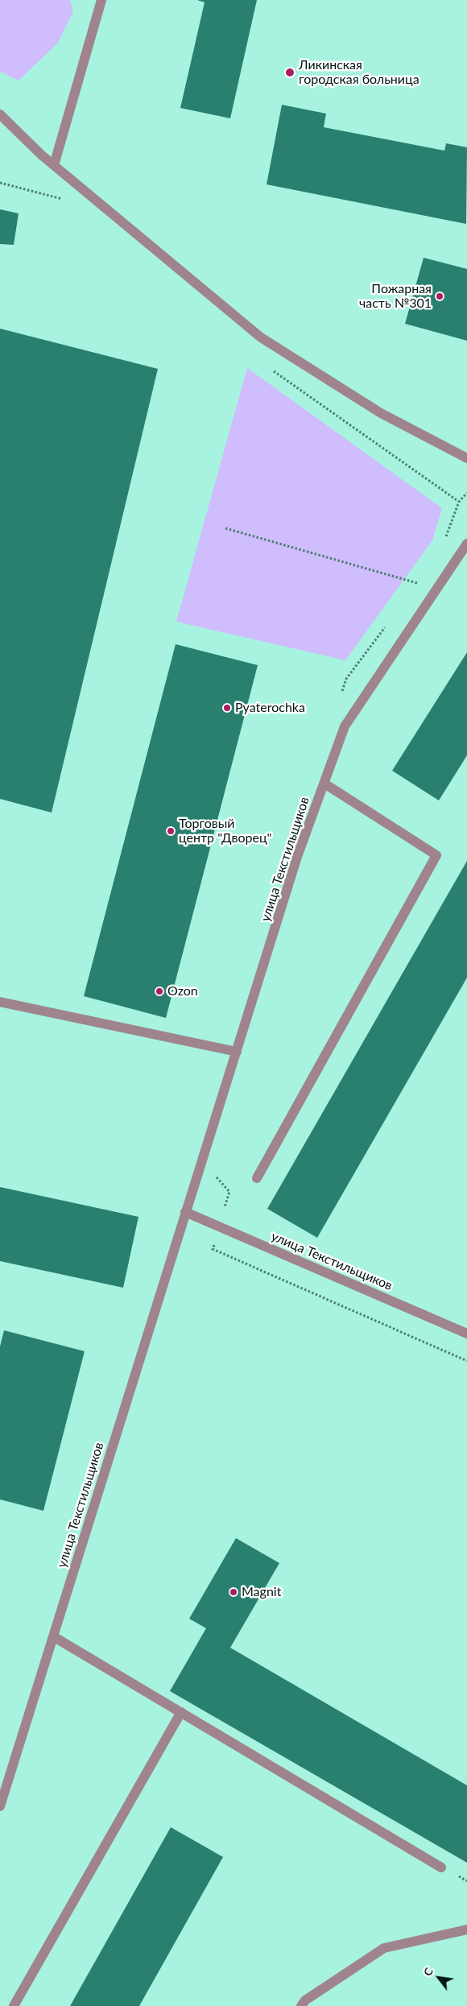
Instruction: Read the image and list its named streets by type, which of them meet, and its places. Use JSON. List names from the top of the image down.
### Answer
{
  "streets": {
    "street": ["улица Текстильщиков"]
  },
  "places": [
    "Ликинская городская больница",
    "Пожарная часть №301",
    "Pyaterochka",
    "Торговый центр \"Дворец\"",
    "Ozon",
    "Magnit"
  ],
  "north": "top left"
}
